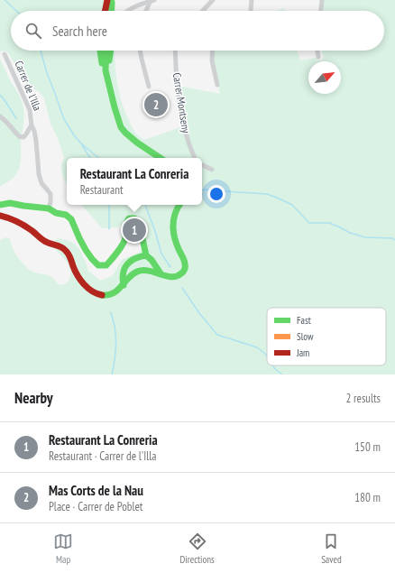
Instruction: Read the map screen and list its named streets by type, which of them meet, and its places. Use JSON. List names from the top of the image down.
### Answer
{
  "streets": {
    "street": ["Carrer de l'Illa", "Carrer Montseny"]
  },
  "legend": ["Fast", "Slow", "Jam"],
  "north": "top right",
  "page": {
    "search": "Search here",
    "pins": ["2", "1"],
    "popup": ["Restaurant La Conreria", "Restaurant"],
    "heading": ["Nearby", "2 results"],
    "list": [
      {
        "mark": "1",
        "name": "Restaurant La Conreria",
        "note": "Restaurant · Carrer de l'Illa",
        "value": "150 m"
      },
      {
        "mark": "2",
        "name": "Mas Corts de la Nau",
        "note": "Place · Carrer de Poblet",
        "value": "180 m"
      }
    ],
    "nav": ["Map", "Directions", "Saved"]
  }
}
